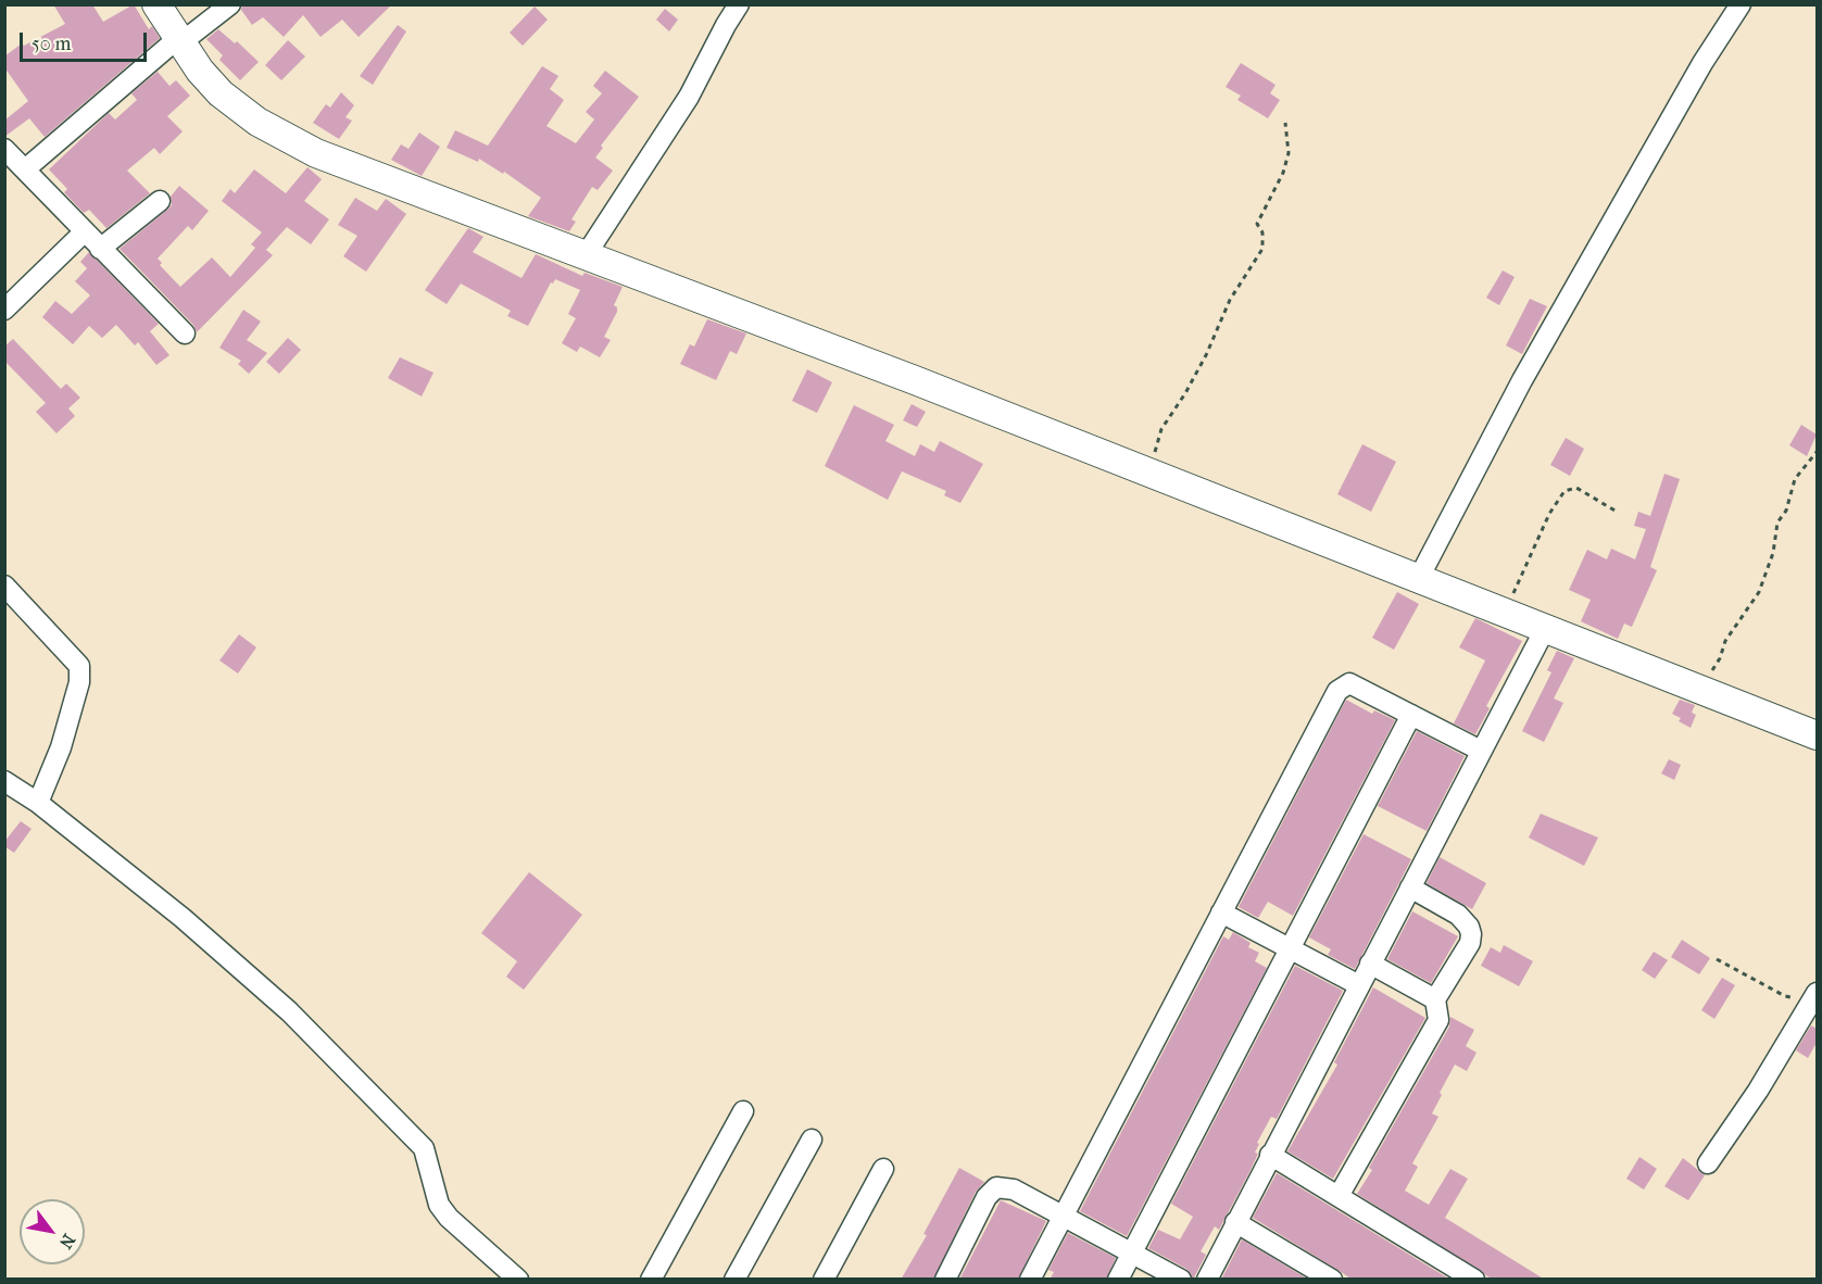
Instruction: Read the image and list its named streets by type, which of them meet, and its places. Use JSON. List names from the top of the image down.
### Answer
{
  "scale_bar": "50 m",
  "north": "bottom right"
}
